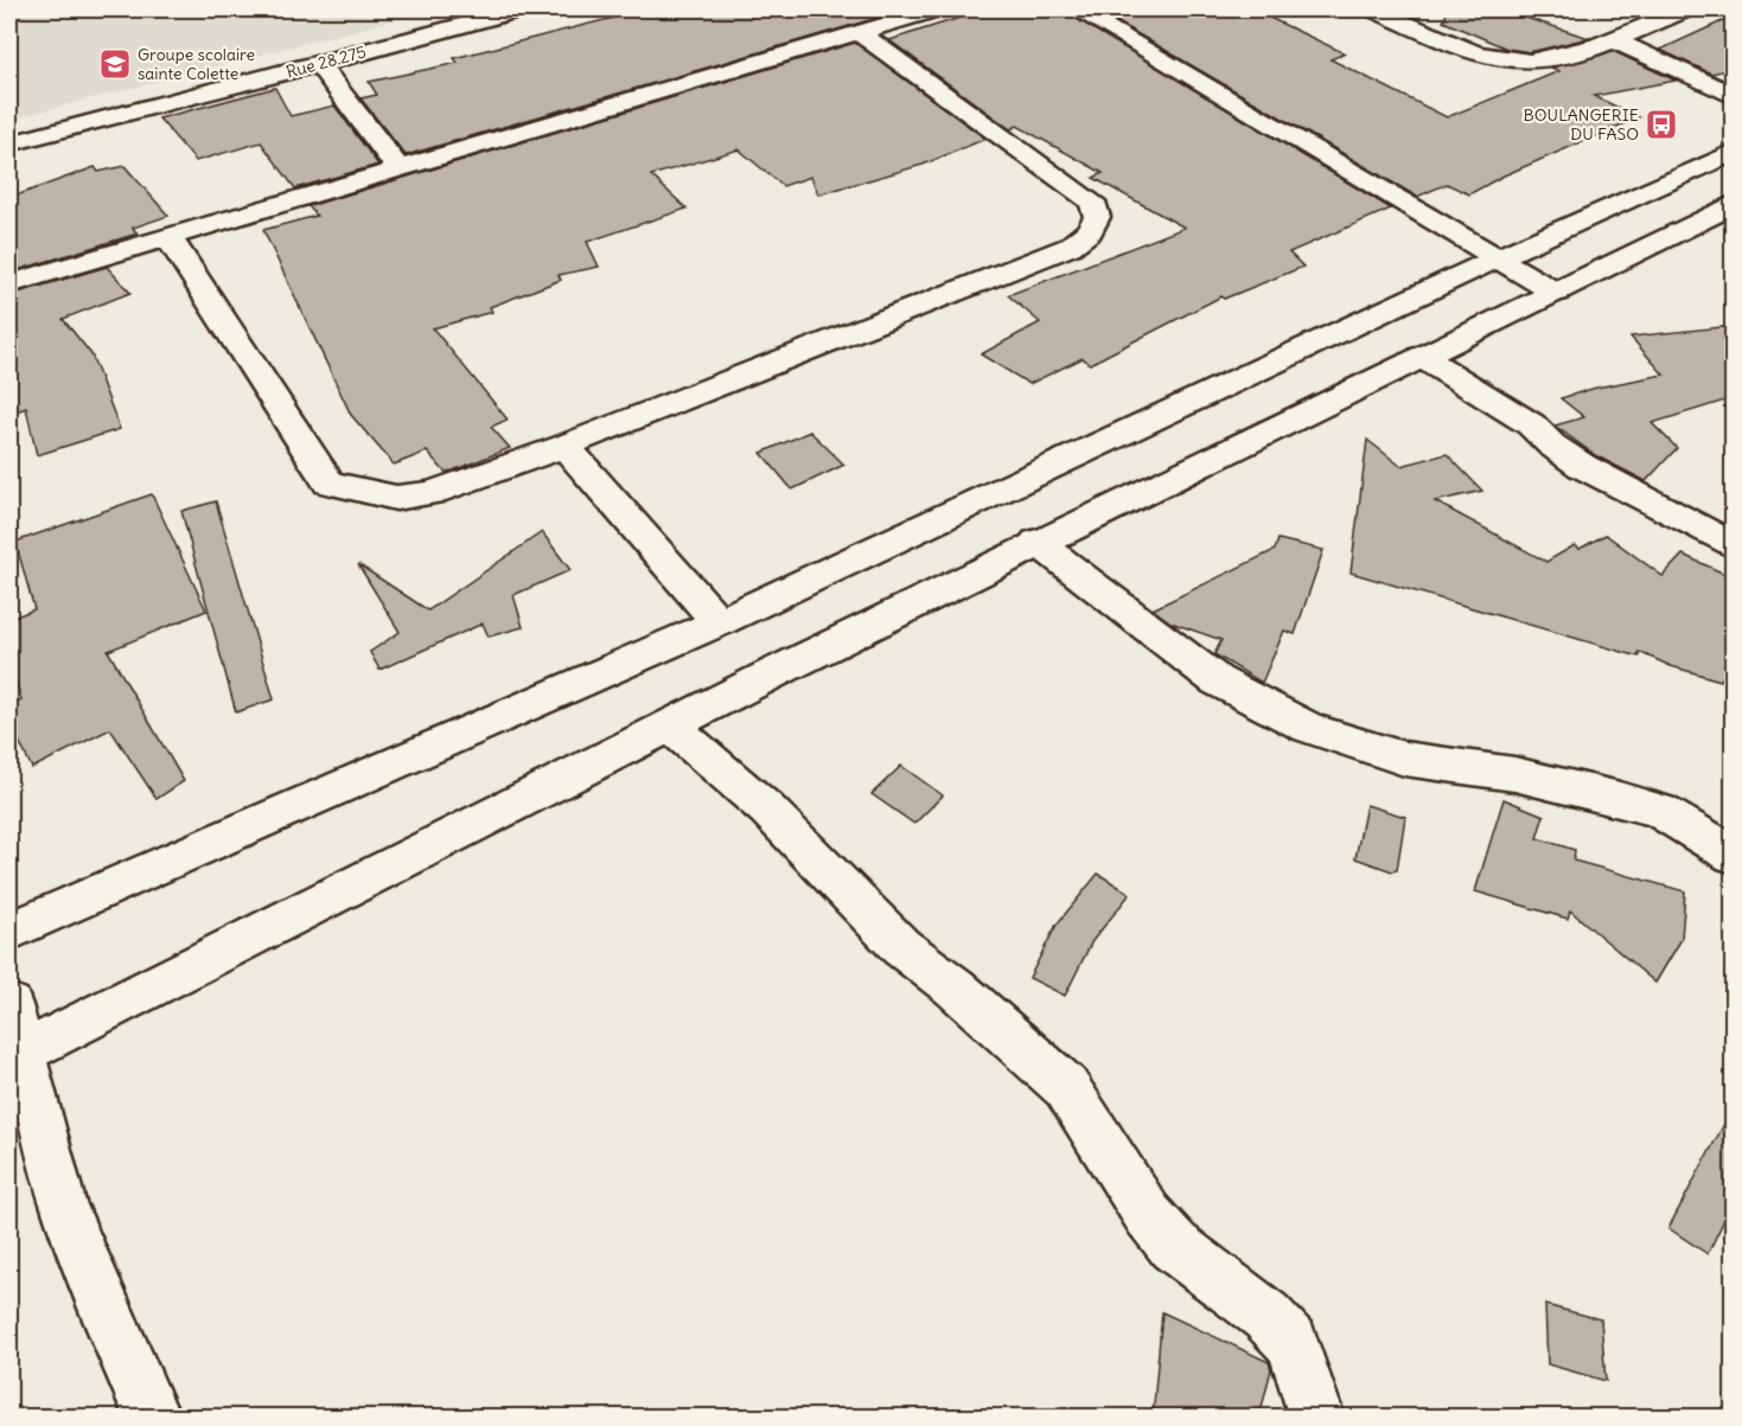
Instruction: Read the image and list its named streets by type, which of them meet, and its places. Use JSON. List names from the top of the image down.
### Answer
{
  "streets": {
    "street": ["Rue 28.275"]
  },
  "places": {
    "school or university": ["Groupe scolaire sainte Colette"],
    "bus stop": ["BOULANGERIE DU FASO"]
  }
}
